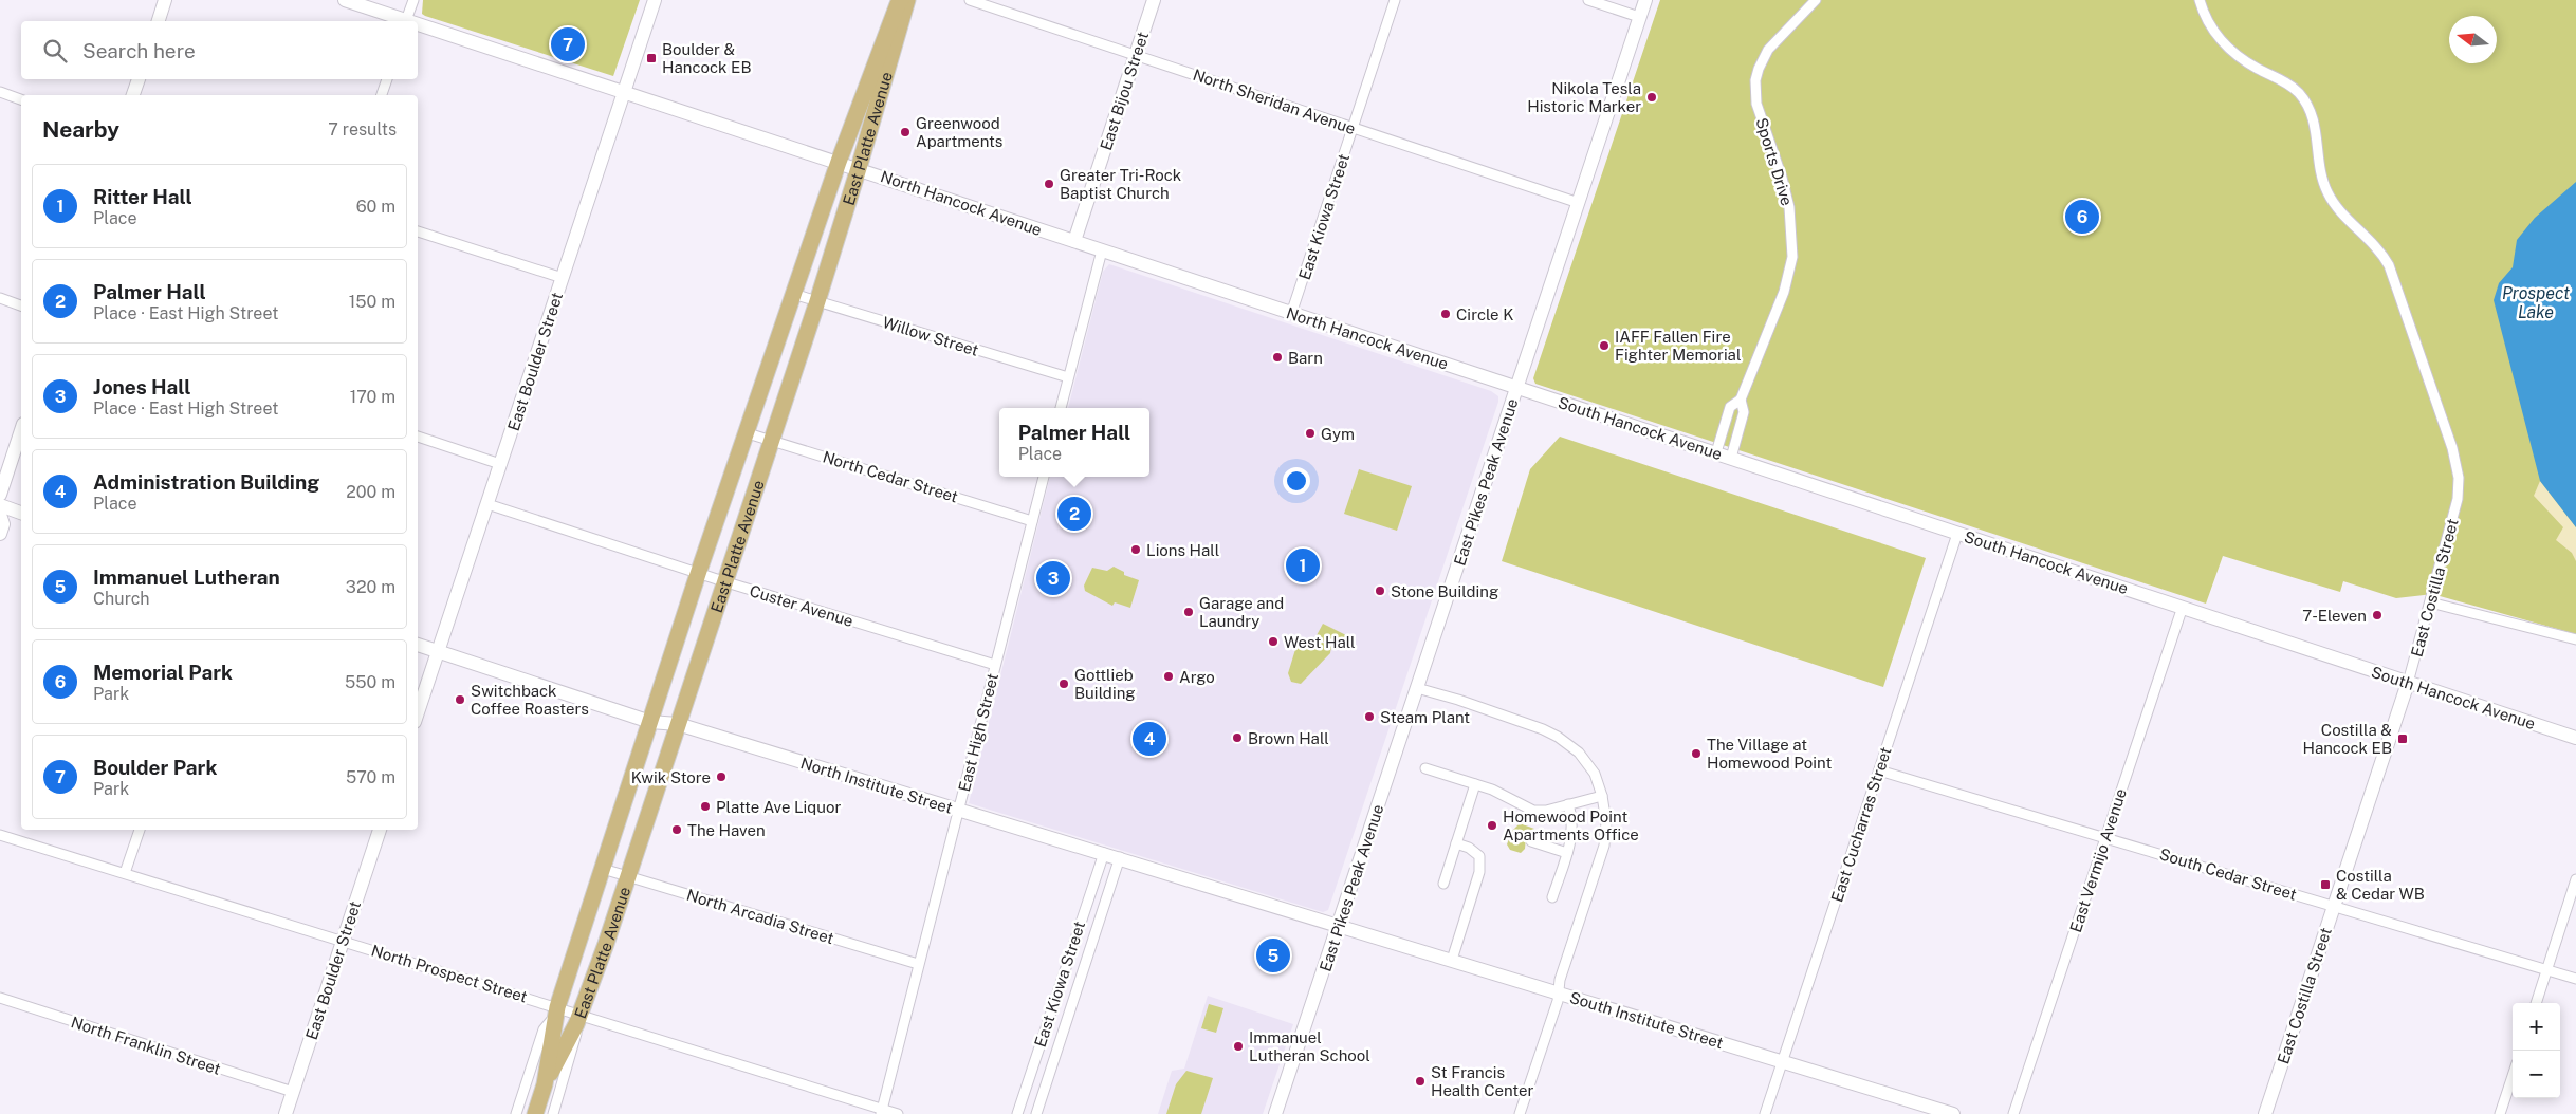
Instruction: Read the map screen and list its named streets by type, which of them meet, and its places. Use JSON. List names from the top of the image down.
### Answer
{
  "streets": {
    "main road": ["East Platte Avenue"],
    "street": [
      "East Bijou Street",
      "North Sheridan Avenue",
      "Sports Drive",
      "North Hancock Avenue",
      "East Kiowa Street",
      "Willow Street",
      "East Boulder Street",
      "South Hancock Avenue",
      "North Cedar Street",
      "East Pikes Peak Avenue",
      "East Costilla Street",
      "Custer Avenue",
      "East High Street",
      "North Institute Street",
      "East Cucharras Street",
      "East Vermijo Avenue",
      "South Cedar Street",
      "North Arcadia Street",
      "North Prospect Street",
      "South Institute Street",
      "North Franklin Street"
    ]
  },
  "crossings": [
    ["East Bijou Street", "North Sheridan Avenue"],
    ["East Bijou Street", "North Hancock Avenue"],
    ["North Sheridan Avenue", "East Kiowa Street"],
    ["North Sheridan Avenue", "East Pikes Peak Avenue"],
    ["East Platte Avenue", "North Hancock Avenue"],
    ["East Platte Avenue", "Willow Street"],
    ["East Platte Avenue", "North Cedar Street"],
    ["East Platte Avenue", "Custer Avenue"],
    ["East Platte Avenue", "North Institute Street"],
    ["East Platte Avenue", "North Arcadia Street"],
    ["East Platte Avenue", "North Prospect Street"],
    ["Sports Drive", "South Hancock Avenue"],
    ["North Hancock Avenue", "East Kiowa Street"],
    ["North Hancock Avenue", "East Boulder Street"],
    ["North Hancock Avenue", "South Hancock Avenue"],
    ["North Hancock Avenue", "East Pikes Peak Avenue"],
    ["East Kiowa Street", "North Institute Street"],
    ["East Boulder Street", "Custer Avenue"],
    ["East Boulder Street", "North Institute Street"],
    ["East Boulder Street", "North Prospect Street"],
    ["East Boulder Street", "North Franklin Street"],
    ["South Hancock Avenue", "East Pikes Peak Avenue"],
    ["South Hancock Avenue", "East Costilla Street"],
    ["South Hancock Avenue", "East Cucharras Street"],
    ["South Hancock Avenue", "East Vermijo Avenue"],
    ["North Cedar Street", "East High Street"],
    ["East Pikes Peak Avenue", "North Institute Street"],
    ["East Pikes Peak Avenue", "South Institute Street"],
    ["East Costilla Street", "South Cedar Street"],
    ["Custer Avenue", "East High Street"],
    ["East High Street", "North Institute Street"],
    ["East High Street", "North Arcadia Street"],
    ["East High Street", "North Prospect Street"],
    ["North Institute Street", "South Institute Street"],
    ["East Cucharras Street", "South Cedar Street"],
    ["East Cucharras Street", "South Institute Street"],
    ["East Vermijo Avenue", "South Cedar Street"]
  ],
  "water": ["Prospect Lake"],
  "places": {
    "transit": ["Boulder & Hancock EB", "Costilla & Hancock EB", "Costilla & Cedar WB"],
    "other": [
      "Nikola Tesla Historic Marker",
      "Greenwood Apartments",
      "Greater Tri-Rock Baptist Church",
      "Circle K",
      "IAFF Fallen Fire Fighter Memorial",
      "Barn",
      "Gym",
      "Lions Hall",
      "Stone Building",
      "Garage and Laundry",
      "7-Eleven",
      "West Hall",
      "Argo",
      "Gottlieb Building",
      "Switchback Coffee Roasters",
      "Steam Plant",
      "Brown Hall",
      "The Village at Homewood Point",
      "Kwik Store",
      "Platte Ave Liquor",
      "Homewood Point Apartments Office",
      "The Haven",
      "Immanuel Lutheran School",
      "St Francis Health Center"
    ]
  },
  "north": "left",
  "page": {
    "search": "Search here",
    "pins": [
      "7",
      "6",
      "2",
      "1",
      "3",
      "4",
      "5"
    ],
    "heading": ["Nearby", "7 results"],
    "list": [
      {
        "mark": "1",
        "name": "Ritter Hall",
        "note": "Place",
        "value": "60 m"
      },
      {
        "mark": "2",
        "name": "Palmer Hall",
        "note": "Place · East High Street",
        "value": "150 m"
      },
      {
        "mark": "3",
        "name": "Jones Hall",
        "note": "Place · East High Street",
        "value": "170 m"
      },
      {
        "mark": "4",
        "name": "Administration Building",
        "note": "Place",
        "value": "200 m"
      },
      {
        "mark": "5",
        "name": "Immanuel Lutheran",
        "note": "Church",
        "value": "320 m"
      },
      {
        "mark": "6",
        "name": "Memorial Park",
        "note": "Park",
        "value": "550 m"
      },
      {
        "mark": "7",
        "name": "Boulder Park",
        "note": "Park",
        "value": "570 m"
      }
    ],
    "popup": ["Palmer Hall", "Place"],
    "map_buttons": ["+", "−"]
  }
}
